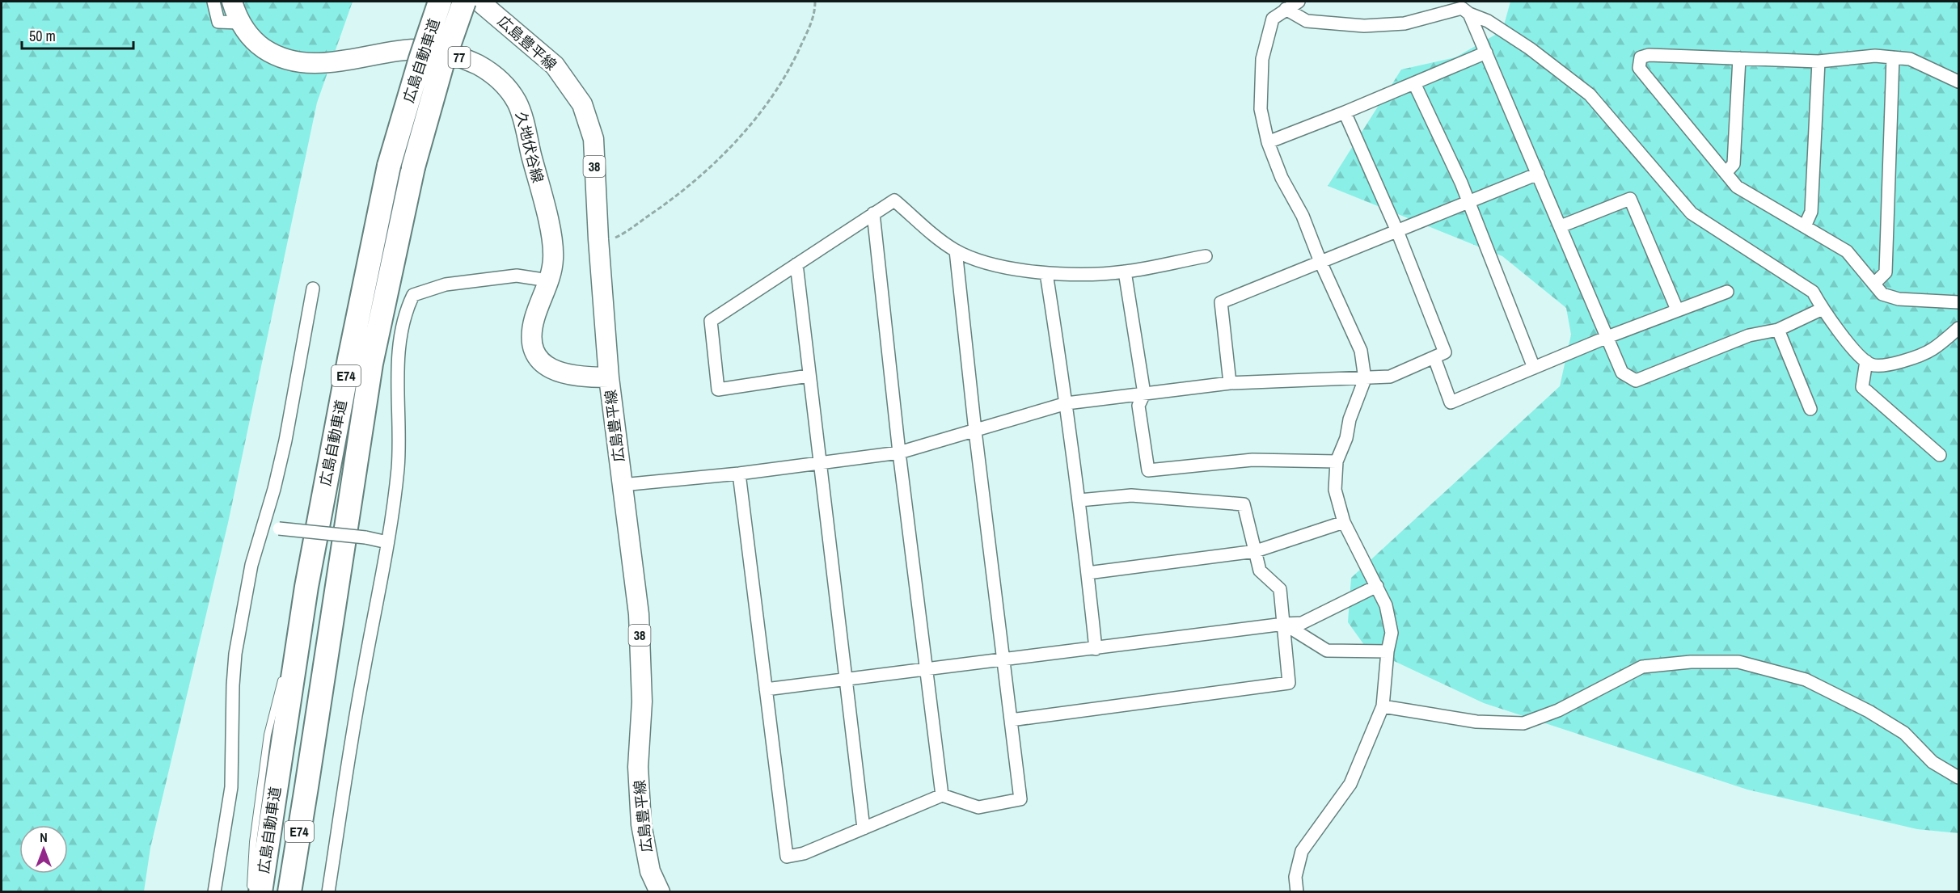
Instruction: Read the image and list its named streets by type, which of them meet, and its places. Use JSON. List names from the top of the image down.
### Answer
{
  "streets": {
    "highway": ["広島自動車道", "E74"],
    "main road": [
      "広島豊平線",
      "77",
      "久地伏谷線",
      "38"
    ]
  },
  "crossings": [
    ["広島豊平線", "久地伏谷線"]
  ],
  "scale_bar": "50 m",
  "north": "top"
}
